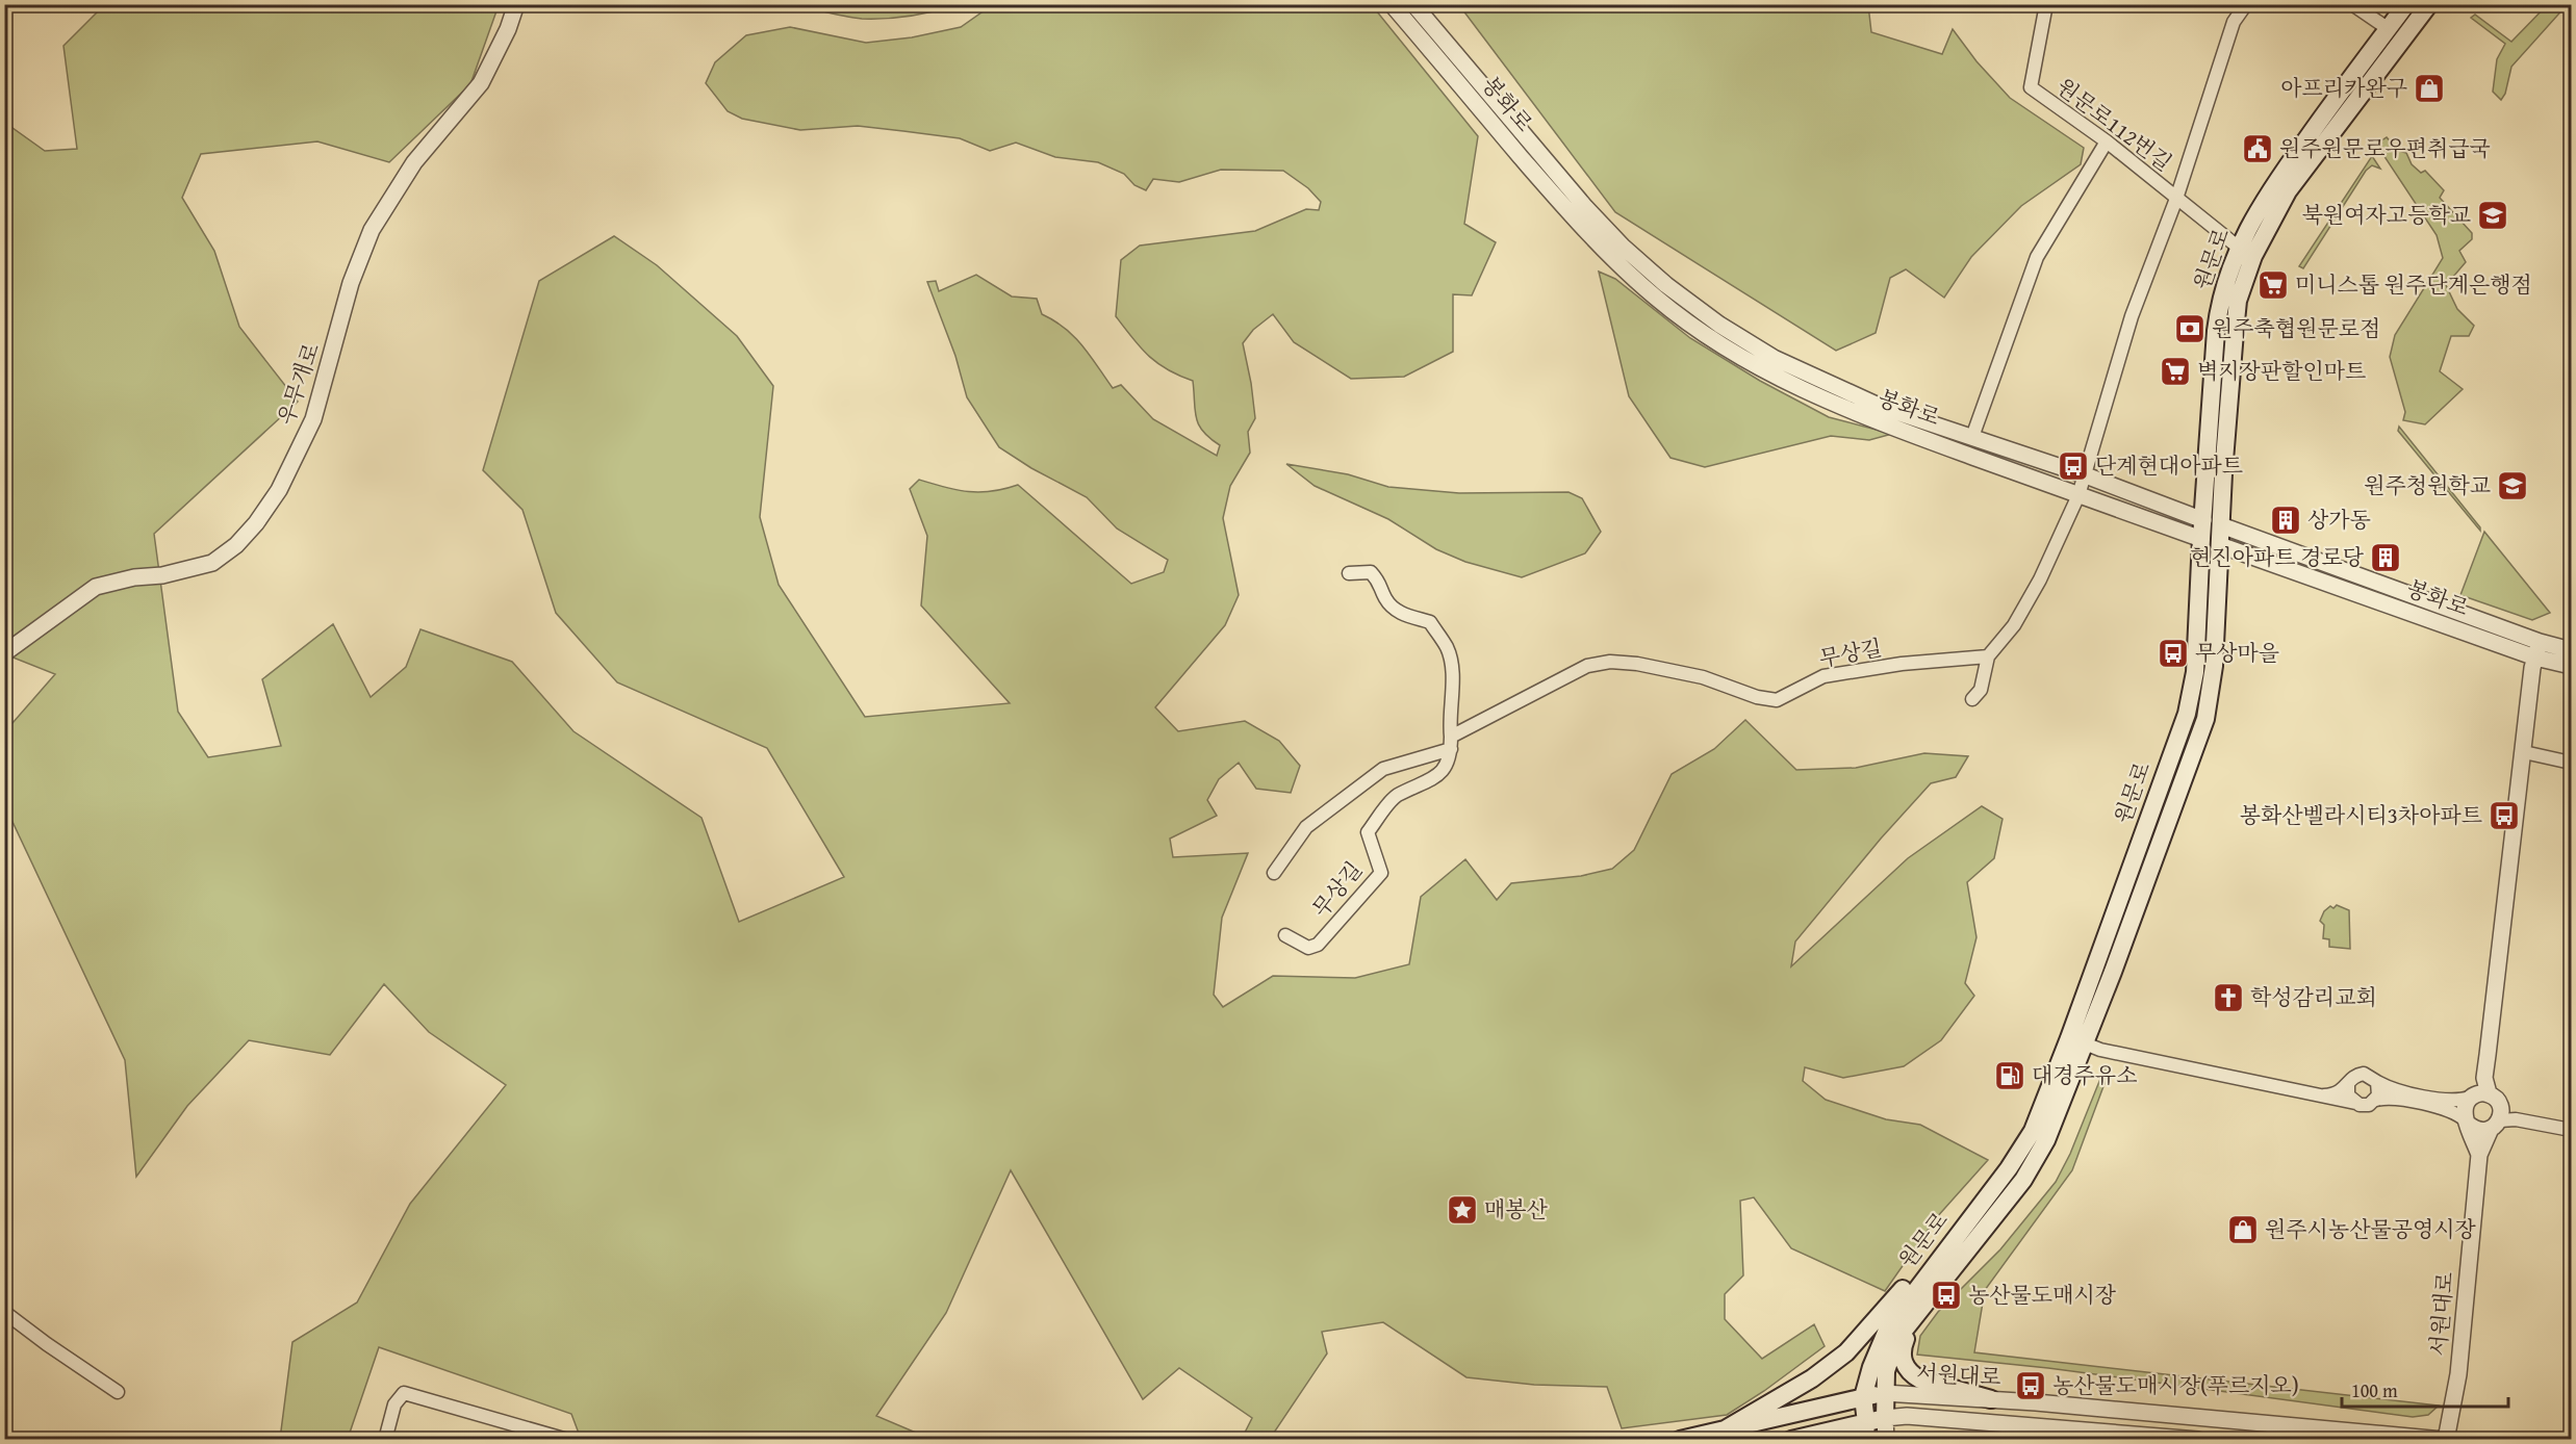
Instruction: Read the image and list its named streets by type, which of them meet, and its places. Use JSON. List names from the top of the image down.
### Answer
{
  "streets": {
    "main road": ["봉화로", "원문로"],
    "street": [
      "원문로112번길",
      "우무개로",
      "무상길",
      "서원대로"
    ]
  },
  "crossings": [
    ["봉화로", "원문로"],
    ["원문로112번길", "원문로"],
    ["원문로", "서원대로"]
  ],
  "places": {
    "shop": ["아프리카완구", "원주시농산물공영시장"],
    "public building": ["원주원문로우편취급국"],
    "school or university": ["북원여자고등학교", "원주청원학교"],
    "supermarket": ["미니스톱 원주단계은행점", "벽지장판할인마트"],
    "bank": ["원주축협원문로점"],
    "bus stop": [
      "단계현대아파트",
      "무상마을",
      "봉화산벨라시티3차아파트",
      "농산물도매시장",
      "농산물도매시장(푸르지오)"
    ],
    "building": ["상가동", "현진아파트 경로당"],
    "church": ["학성감리교회"],
    "fuel station": ["대경주유소"],
    "place": ["매봉산"]
  },
  "scale_bar": "100 m"
}
